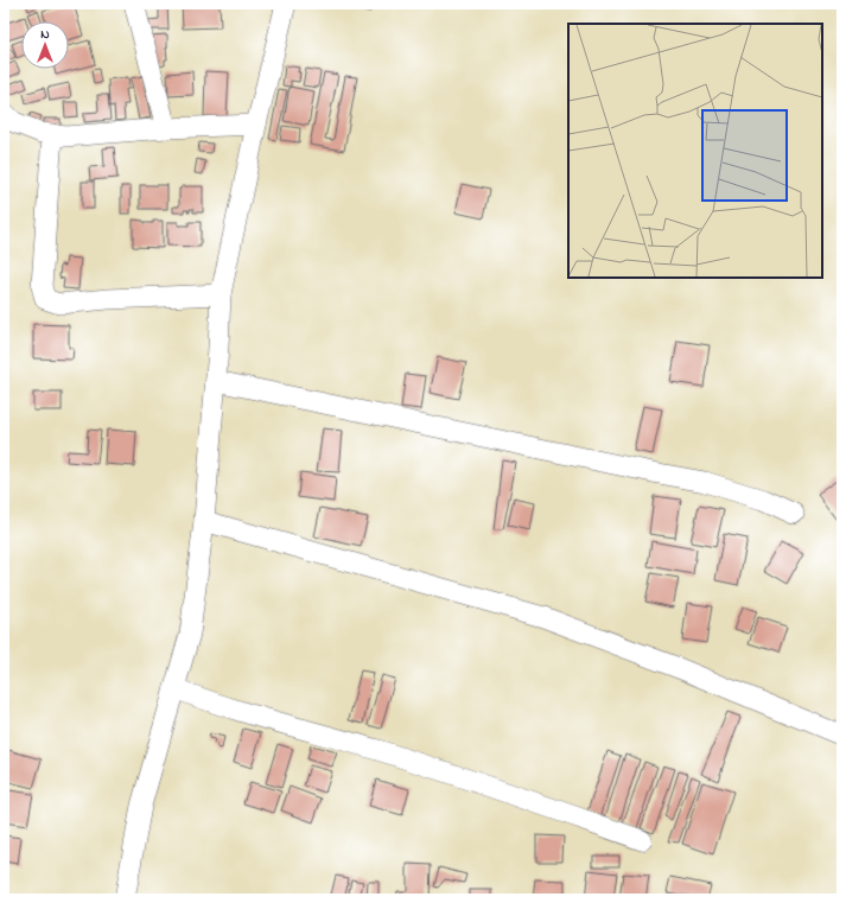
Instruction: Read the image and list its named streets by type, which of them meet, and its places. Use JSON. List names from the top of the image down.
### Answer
{
  "north": "top"
}
